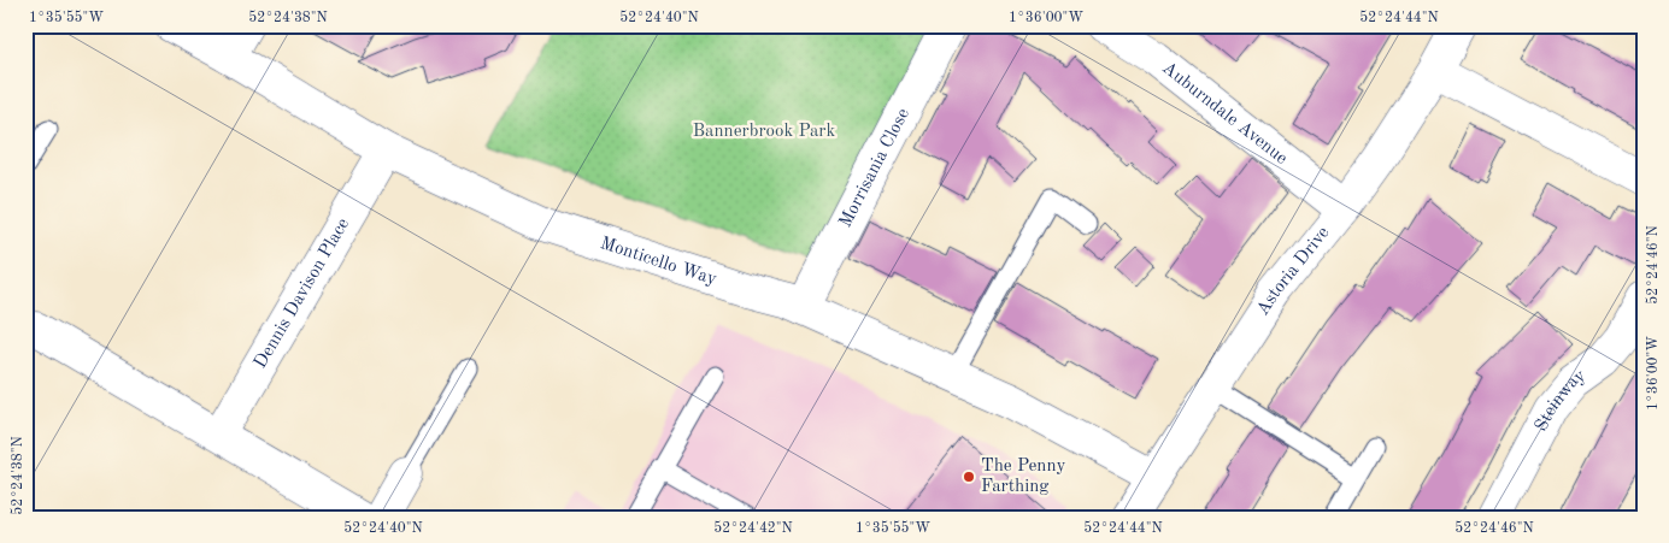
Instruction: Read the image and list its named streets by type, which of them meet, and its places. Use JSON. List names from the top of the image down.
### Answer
{
  "streets": {
    "street": [
      "Auburndale Avenue",
      "Morrisania Close",
      "Monticello Way",
      "Astoria Drive",
      "Dennis Davison Place",
      "Steinway"
    ]
  },
  "crossings": [
    ["Auburndale Avenue", "Astoria Drive"],
    ["Morrisania Close", "Monticello Way"],
    ["Monticello Way", "Astoria Drive"],
    ["Monticello Way", "Dennis Davison Place"]
  ],
  "parks": ["Bannerbrook Park"],
  "places": ["The Penny Farthing"],
  "coordinates": [
    "1°35'55\"W",
    "52°24'38\"N",
    "52°24'40\"N",
    "1°36'00\"W",
    "52°24'44\"N",
    "52°24'46\"N",
    "52°24'42\"N"
  ]
}
